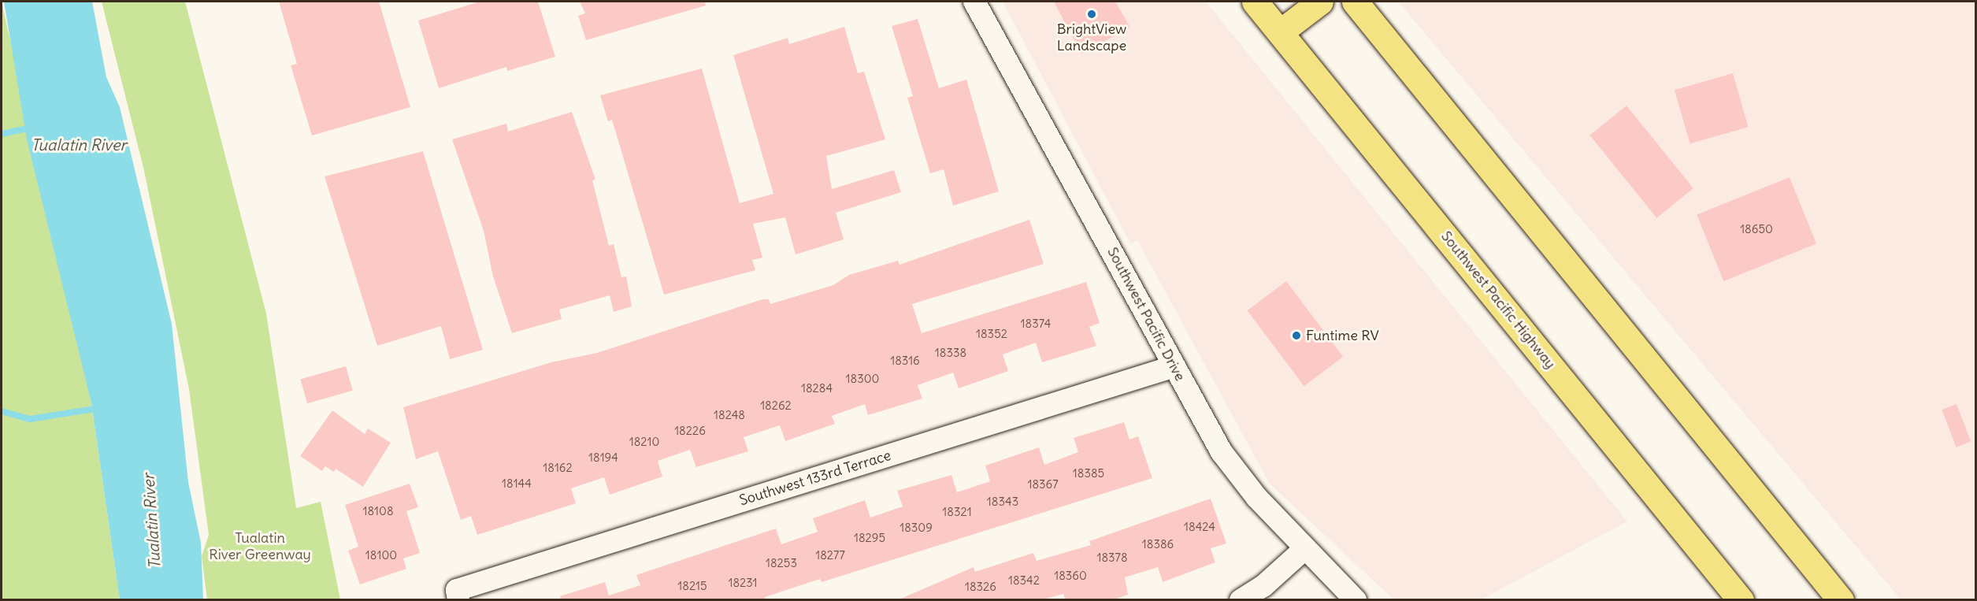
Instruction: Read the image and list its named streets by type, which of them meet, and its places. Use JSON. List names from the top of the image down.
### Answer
{
  "streets": {
    "highway": ["Southwest Pacific Highway"],
    "street": ["Southwest Pacific Drive", "Southwest 133rd Terrace"]
  },
  "crossings": [
    ["Southwest Pacific Drive", "Southwest 133rd Terrace"]
  ],
  "water": ["Tualatin River"],
  "parks": ["Tualatin River Greenway"],
  "places": ["BrightView Landscape", "Funtime RV"],
  "house_numbers": [
    "18650",
    "18374",
    "18352",
    "18338",
    "18316",
    "18300",
    "18284",
    "18262",
    "18248",
    "18226",
    "18210",
    "18194",
    "18162",
    "18385",
    "18144",
    "18367",
    "18343",
    "18108",
    "18321",
    "18424",
    "18309",
    "18295",
    "18386",
    "18100",
    "18277",
    "18378",
    "18253",
    "18360",
    "18342",
    "18231",
    "18215",
    "18326"
  ]
}
